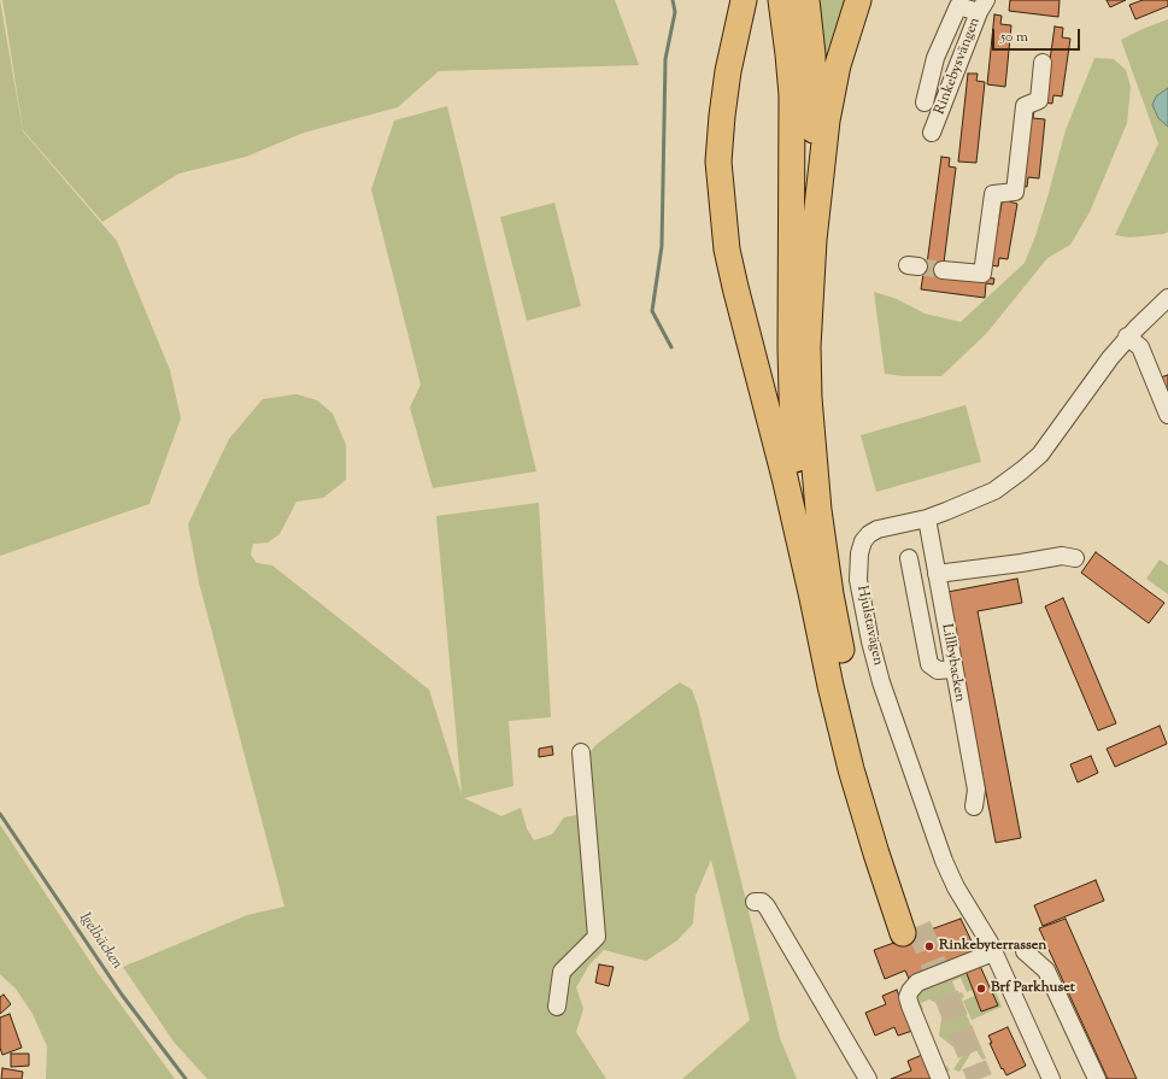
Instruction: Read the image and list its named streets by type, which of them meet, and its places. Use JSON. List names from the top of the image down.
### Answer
{
  "streets": {
    "street": ["Rinkebysvängen", "Hjulstavägen", "Lillbybacken"]
  },
  "crossings": [
    ["Hjulstavägen", "Lillbybacken"]
  ],
  "water": ["Igelbäcken"],
  "places": ["Rinkebyterrassen", "Brf Parkhuset"],
  "scale_bar": "50 m"
}
